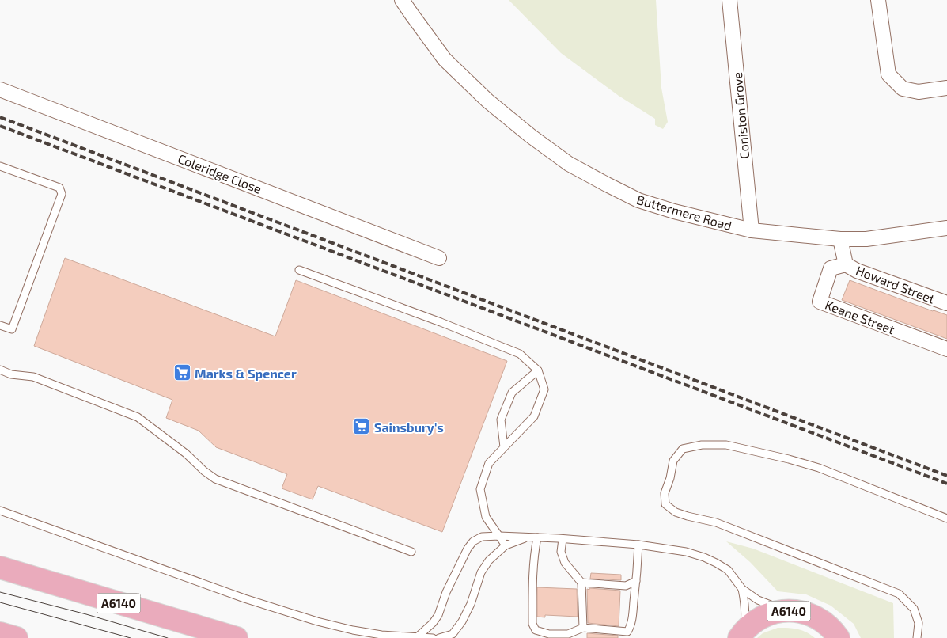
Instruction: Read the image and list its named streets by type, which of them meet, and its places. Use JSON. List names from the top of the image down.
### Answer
{
  "streets": {
    "highway": ["A6140"],
    "street": [
      "Coniston Grove",
      "Coleridge Close",
      "Buttermere Road",
      "Howard Street",
      "Keane Street"
    ]
  },
  "crossings": [
    ["Coniston Grove", "Buttermere Road"],
    ["Buttermere Road", "Howard Street"],
    ["Howard Street", "Keane Street"]
  ],
  "places": {
    "supermarket": ["Marks & Spencer", "Sainsbury's"]
  }
}
